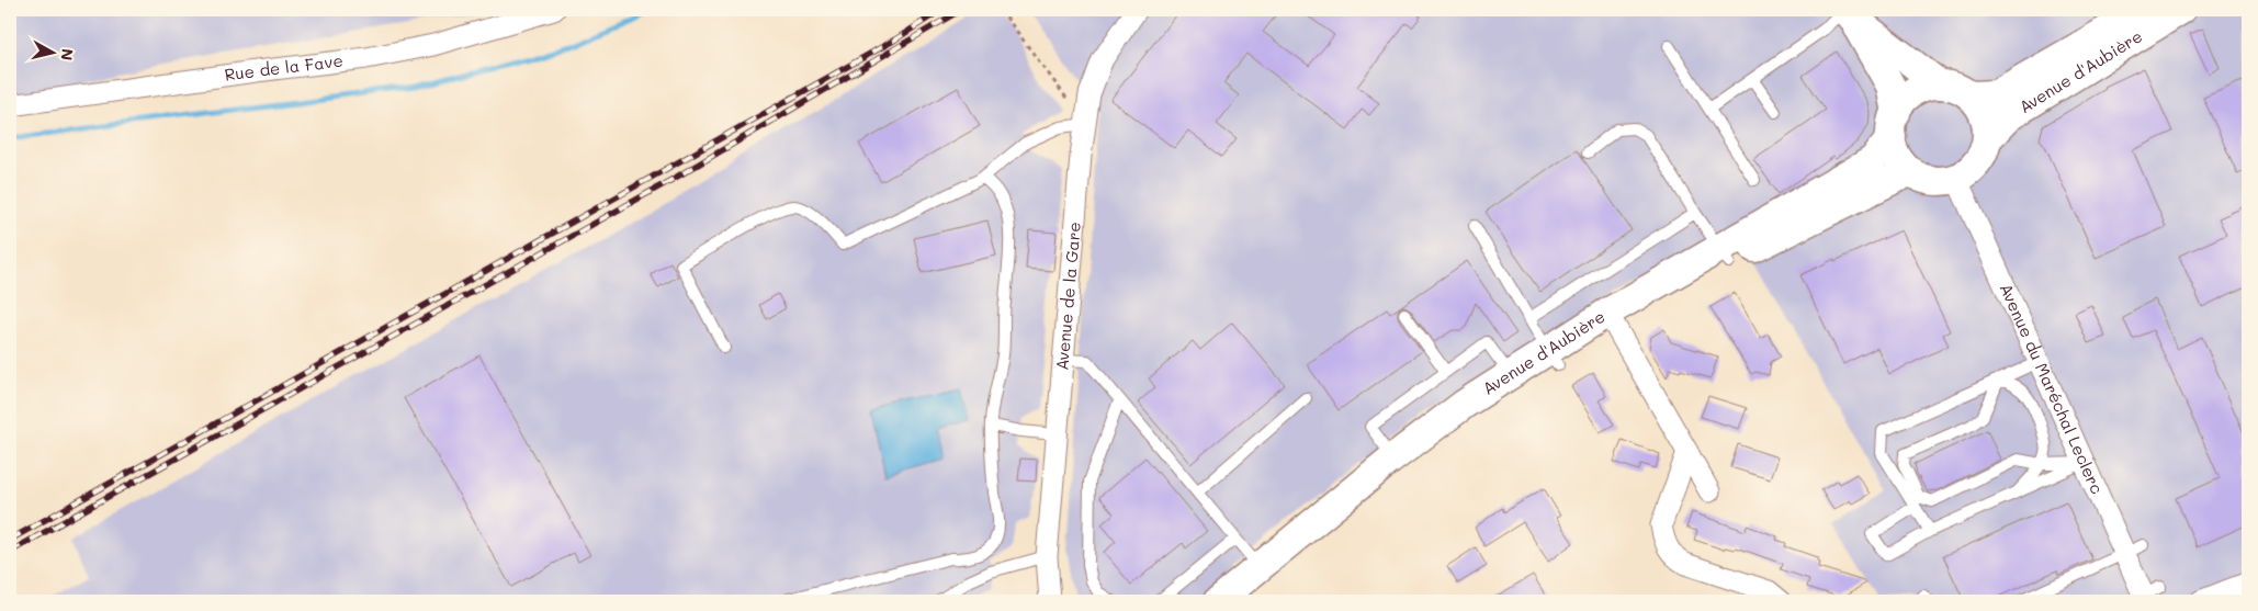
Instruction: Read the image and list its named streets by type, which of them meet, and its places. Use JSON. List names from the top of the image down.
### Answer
{
  "streets": {
    "main road": ["Avenue d'Aubière"],
    "street": ["Rue de la Fave", "Avenue de la Gare", "Avenue du Maréchal Leclerc"]
  },
  "crossings": [
    ["Avenue d'Aubière", "Avenue du Maréchal Leclerc"]
  ],
  "north": "right"
}
